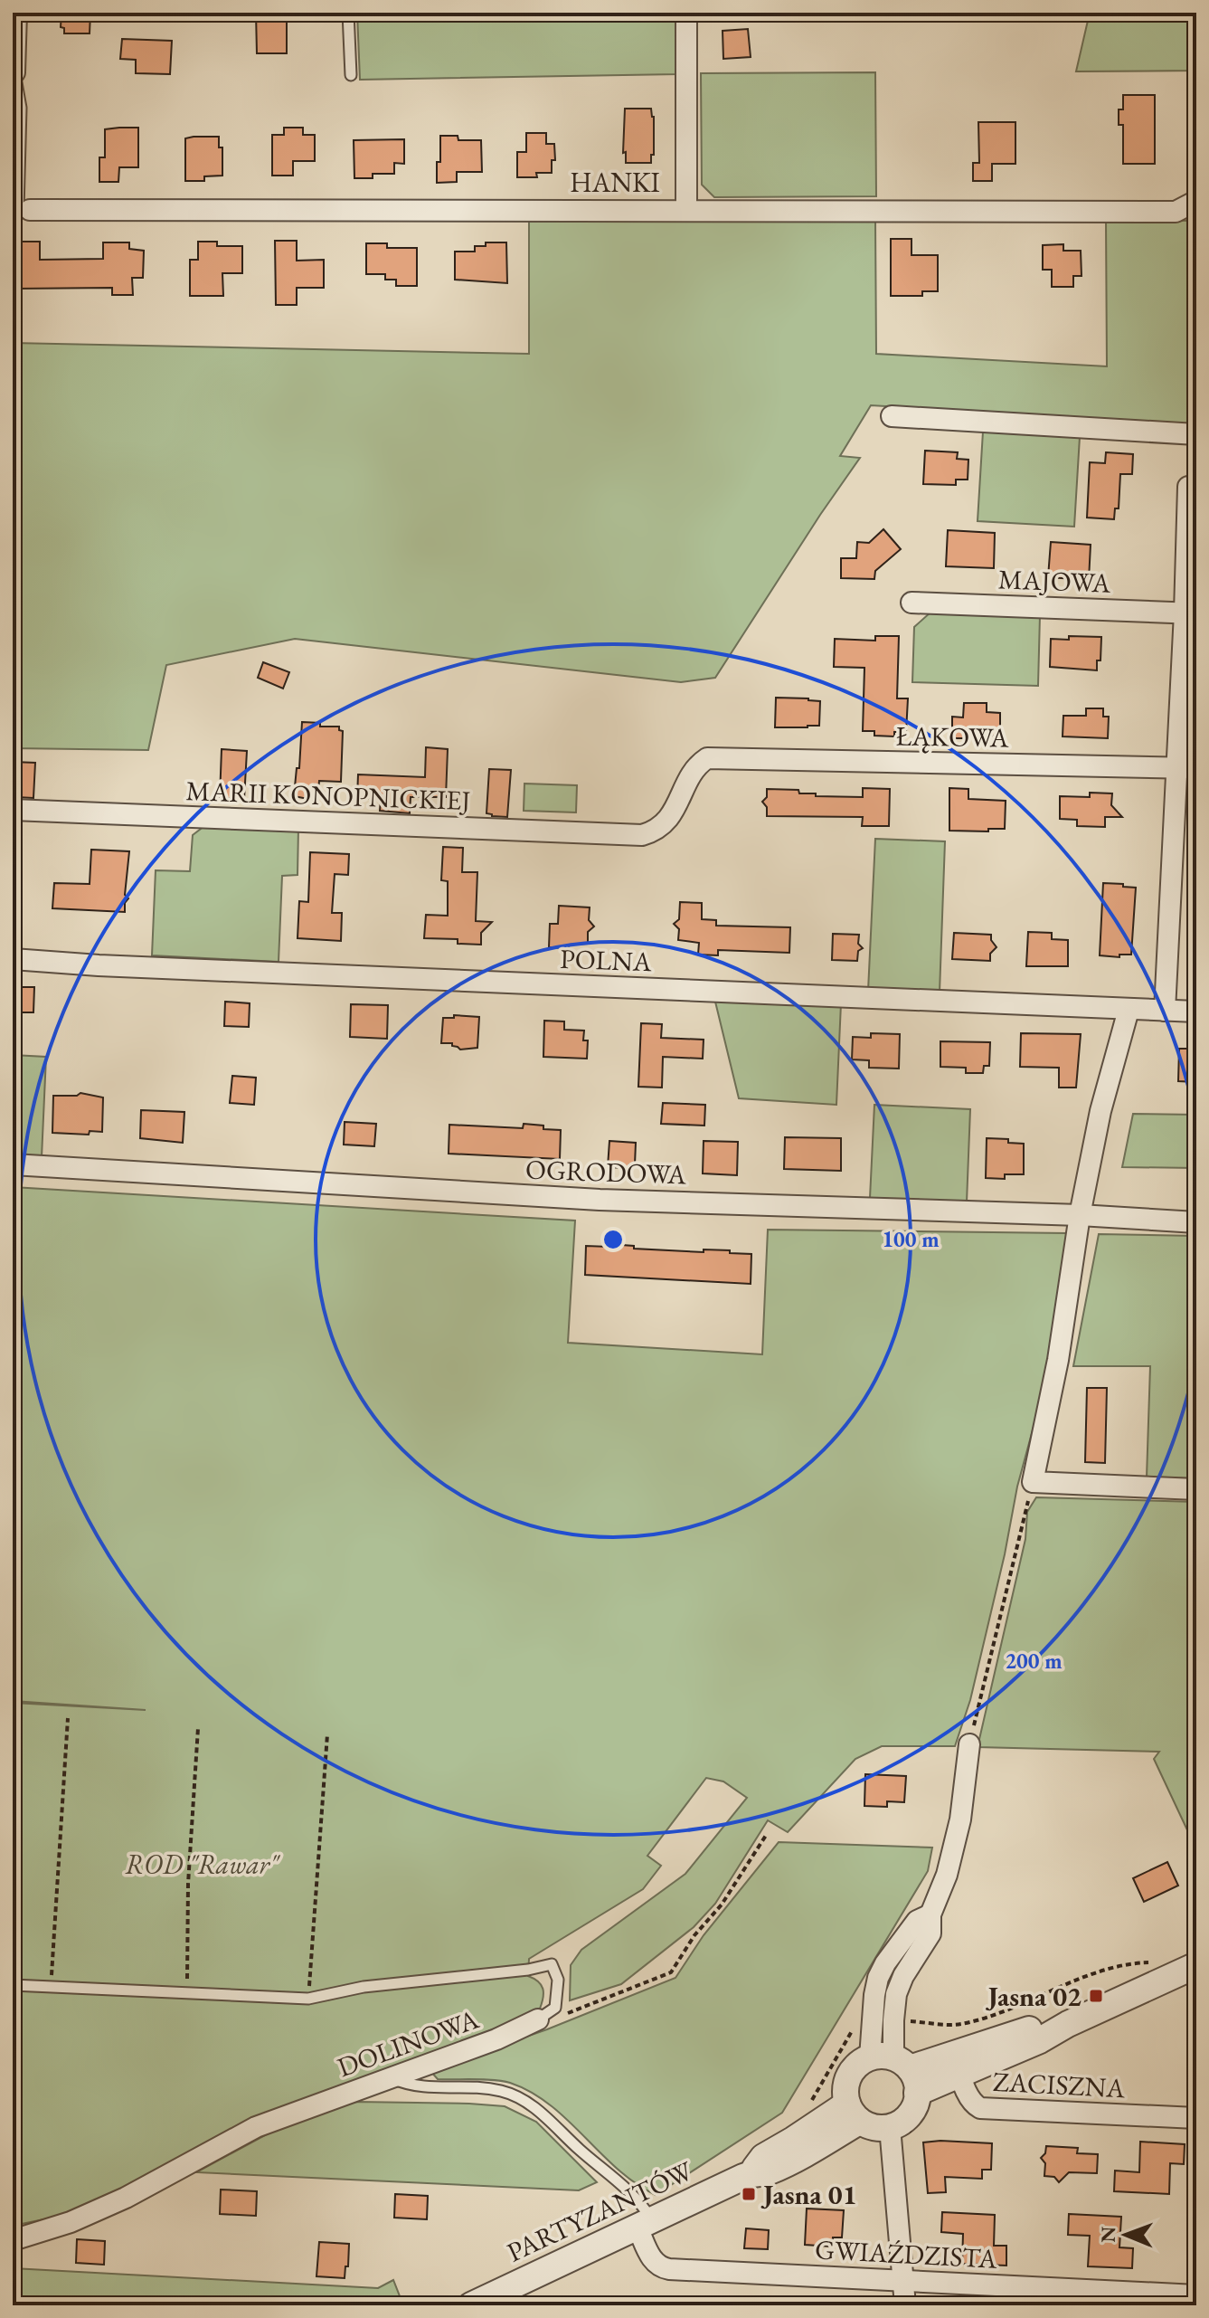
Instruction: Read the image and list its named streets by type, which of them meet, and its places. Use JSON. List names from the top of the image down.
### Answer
{
  "streets": {
    "street": [
      "HANKI",
      "MAJOWA",
      "ŁĄKOWA",
      "MARII KONOPNICKIEJ",
      "POLNA",
      "OGRODOWA",
      "DOLINOWA",
      "ZACISZNA",
      "PARTYZANTÓW",
      "GWIAŹDZISTA"
    ]
  },
  "crossings": [
    ["ŁĄKOWA", "MARII KONOPNICKIEJ"],
    ["PARTYZANTÓW", "GWIAŹDZISTA"]
  ],
  "parks": ["ROD \"Rawar\""],
  "places": {
    "transit": ["Jasna 02", "Jasna 01"]
  },
  "north": "left",
  "rings": ["100 m", "200 m"]
}
